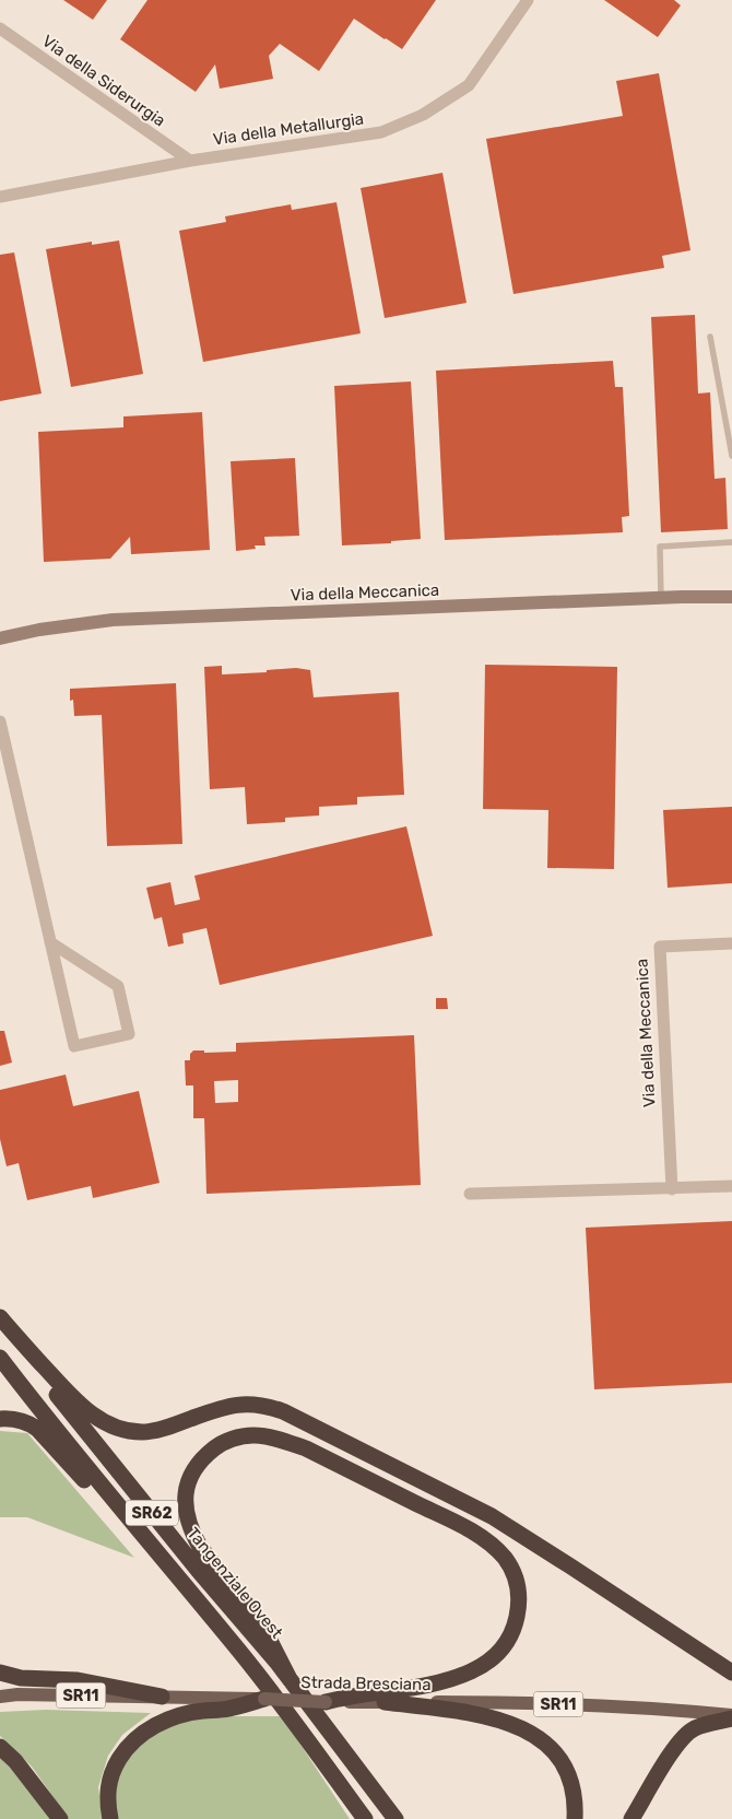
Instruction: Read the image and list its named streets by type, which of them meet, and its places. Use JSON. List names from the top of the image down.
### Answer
{
  "streets": {
    "highway": ["SR62", "Tangenziale Ovest"],
    "main road": ["Strada Bresciana", "SR11"],
    "street": ["Via della Siderurgia", "Via della Metallurgia", "Via della Meccanica"]
  },
  "crossings": [
    ["Via della Siderurgia", "Via della Metallurgia"]
  ]
}
